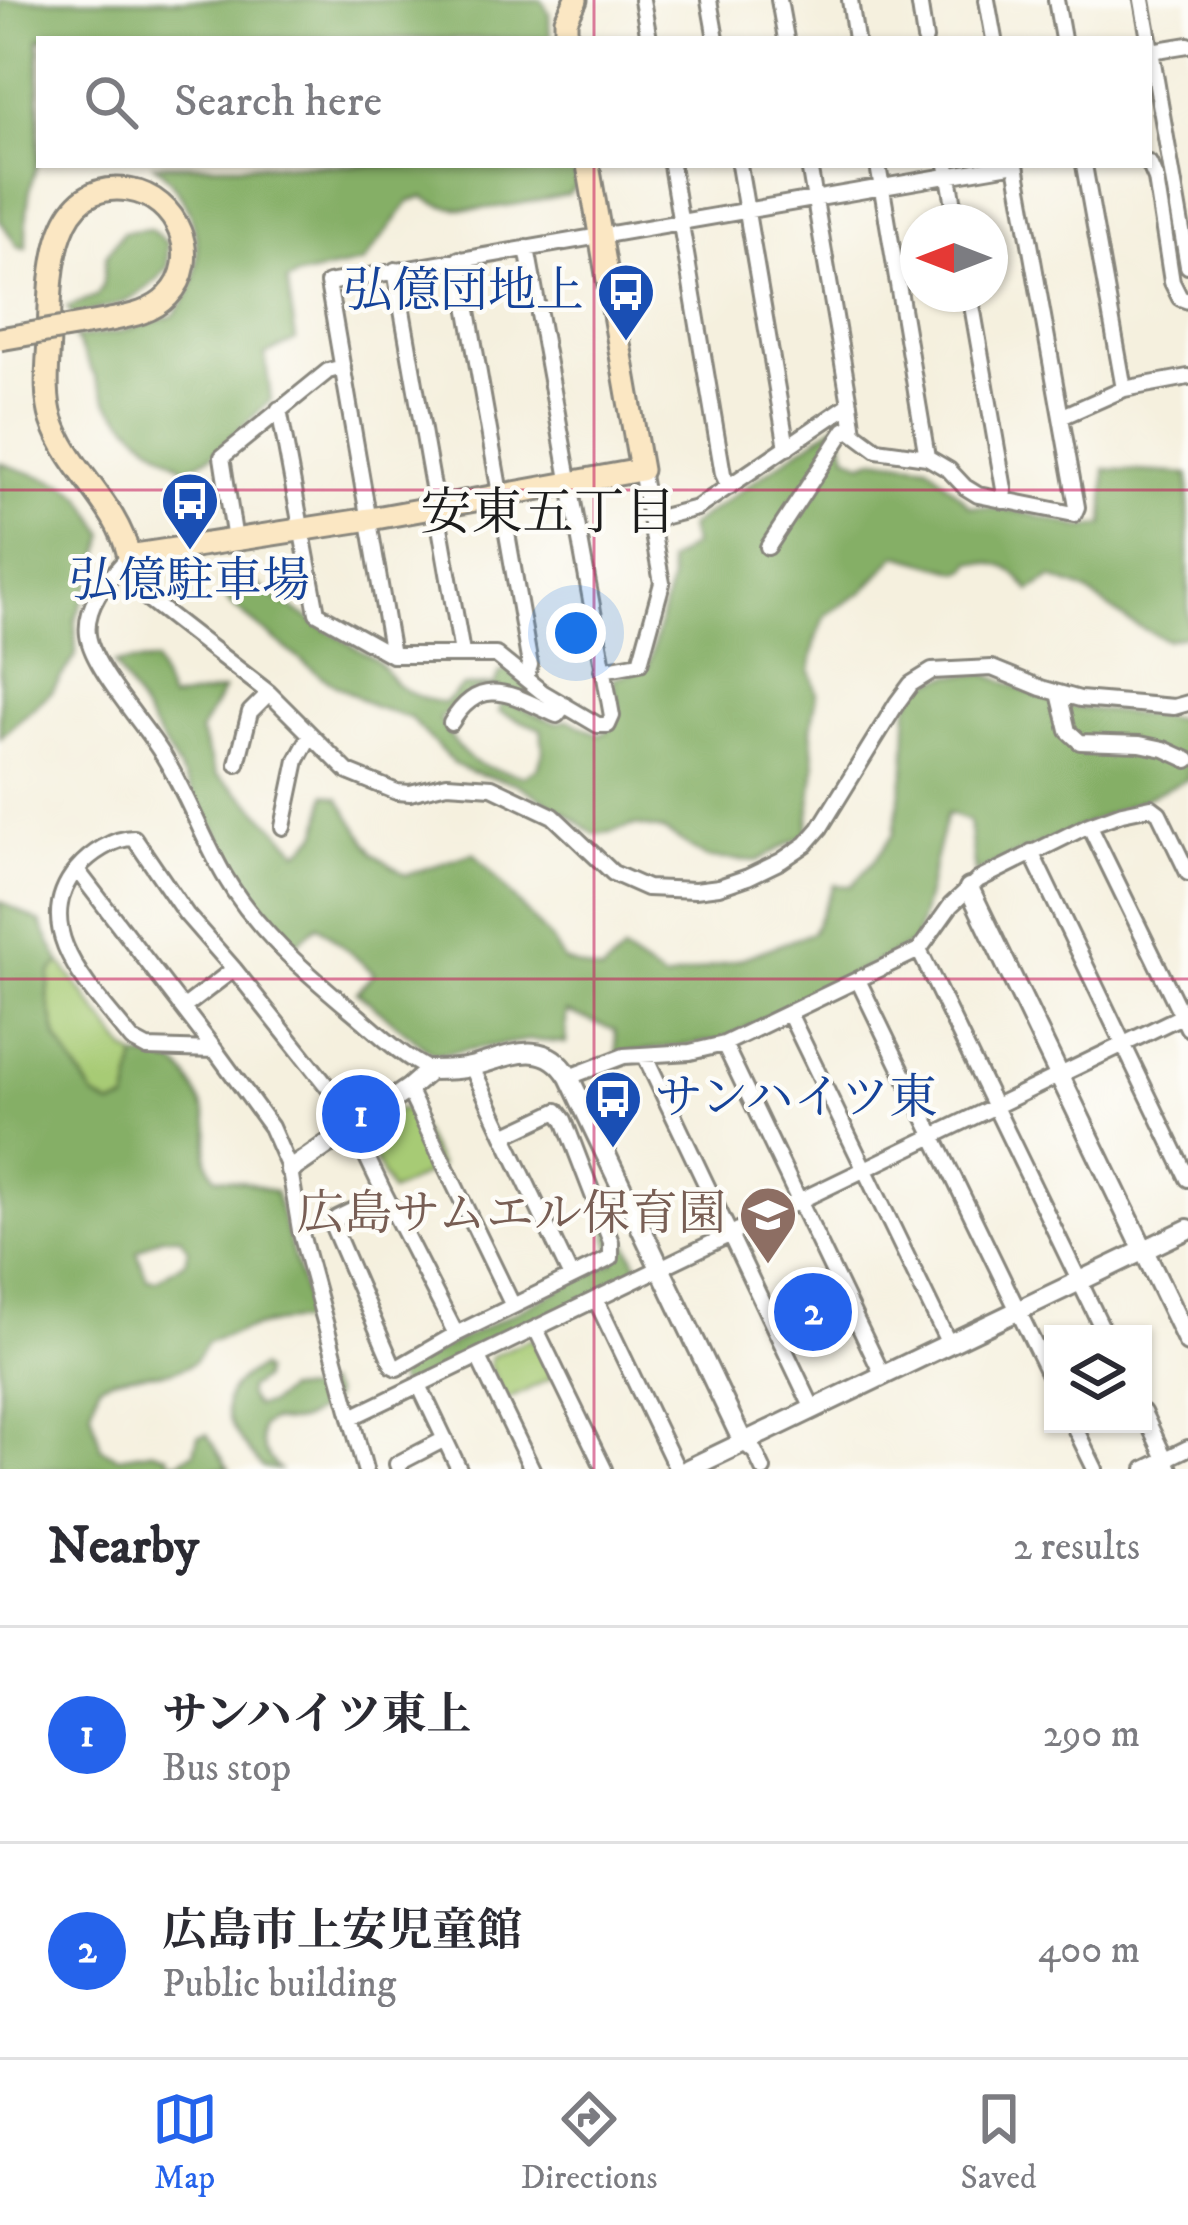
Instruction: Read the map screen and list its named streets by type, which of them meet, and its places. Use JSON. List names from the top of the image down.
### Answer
{
  "districts": ["安東五丁目"],
  "places": {
    "bus stop": ["弘億団地上", "弘億駐車場", "サンハイツ東"],
    "school or university": ["広島サムエル保育園"]
  },
  "north": "left",
  "page": {
    "search": "Search here",
    "pins": ["1", "2"],
    "heading": ["Nearby", "2 results"],
    "list": [
      {
        "mark": "1",
        "name": "サンハイツ東上",
        "note": "Bus stop",
        "value": "290 m"
      },
      {
        "mark": "2",
        "name": "広島市上安児童館",
        "note": "Public building",
        "value": "400 m"
      }
    ],
    "nav": ["Map", "Directions", "Saved"]
  }
}
